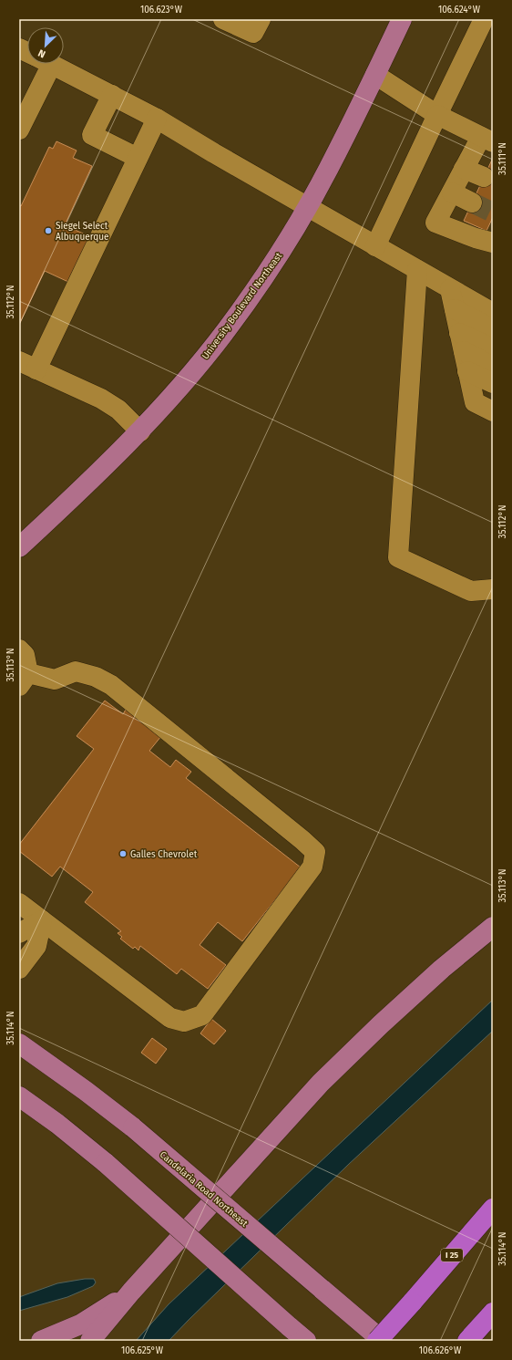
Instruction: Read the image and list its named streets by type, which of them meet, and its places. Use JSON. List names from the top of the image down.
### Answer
{
  "streets": {
    "highway": ["I 25"],
    "main road": ["University Boulevard Northeast", "Candelaria Road Northeast"]
  },
  "places": ["Siegel Select Albuquerque", "Galles Chevrolet"],
  "north": "bottom left",
  "coordinates": [
    "106.623°W",
    "106.624°W",
    "35.111°N",
    "35.112°N",
    "35.113°N",
    "35.114°N",
    "106.625°W",
    "106.626°W"
  ]
}
